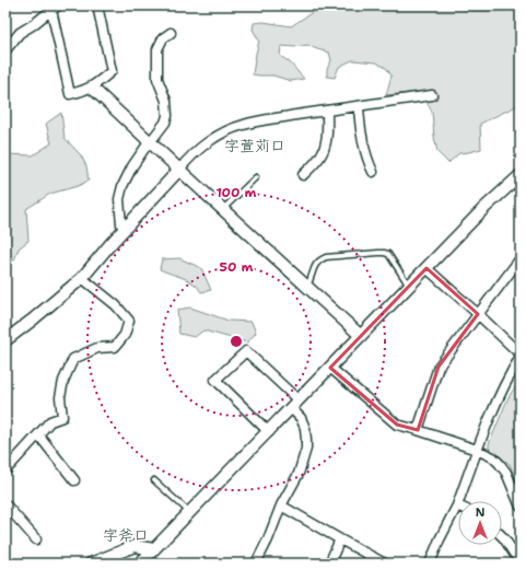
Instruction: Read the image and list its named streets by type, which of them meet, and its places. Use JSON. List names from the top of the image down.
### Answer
{
  "districts": ["字萱苅口", "字斧口"],
  "north": "top",
  "rings": ["100 m", "50 m"]
}
